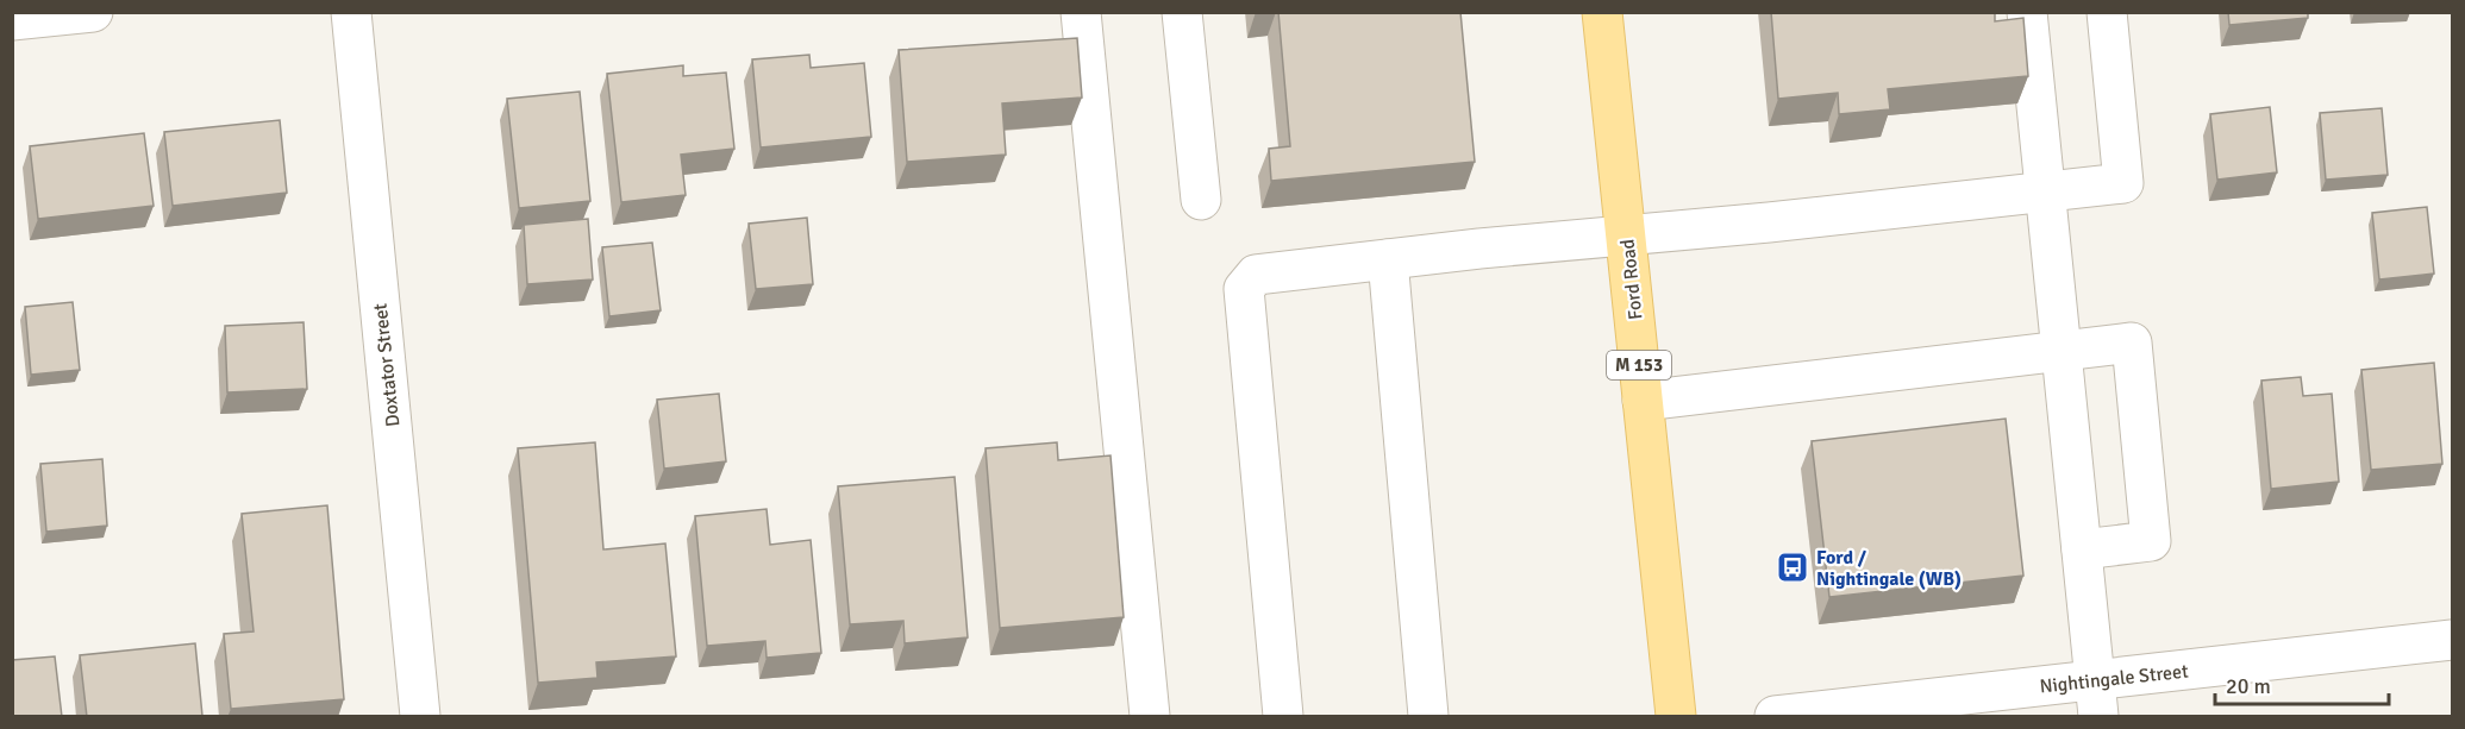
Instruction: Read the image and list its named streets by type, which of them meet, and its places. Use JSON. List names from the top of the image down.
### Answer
{
  "streets": {
    "main road": ["Ford Road", "M 153"],
    "street": ["Doxtator Street", "Nightingale Street"]
  },
  "places": {
    "bus stop": ["Ford / Nightingale (WB)"]
  },
  "scale_bar": "20 m"
}
